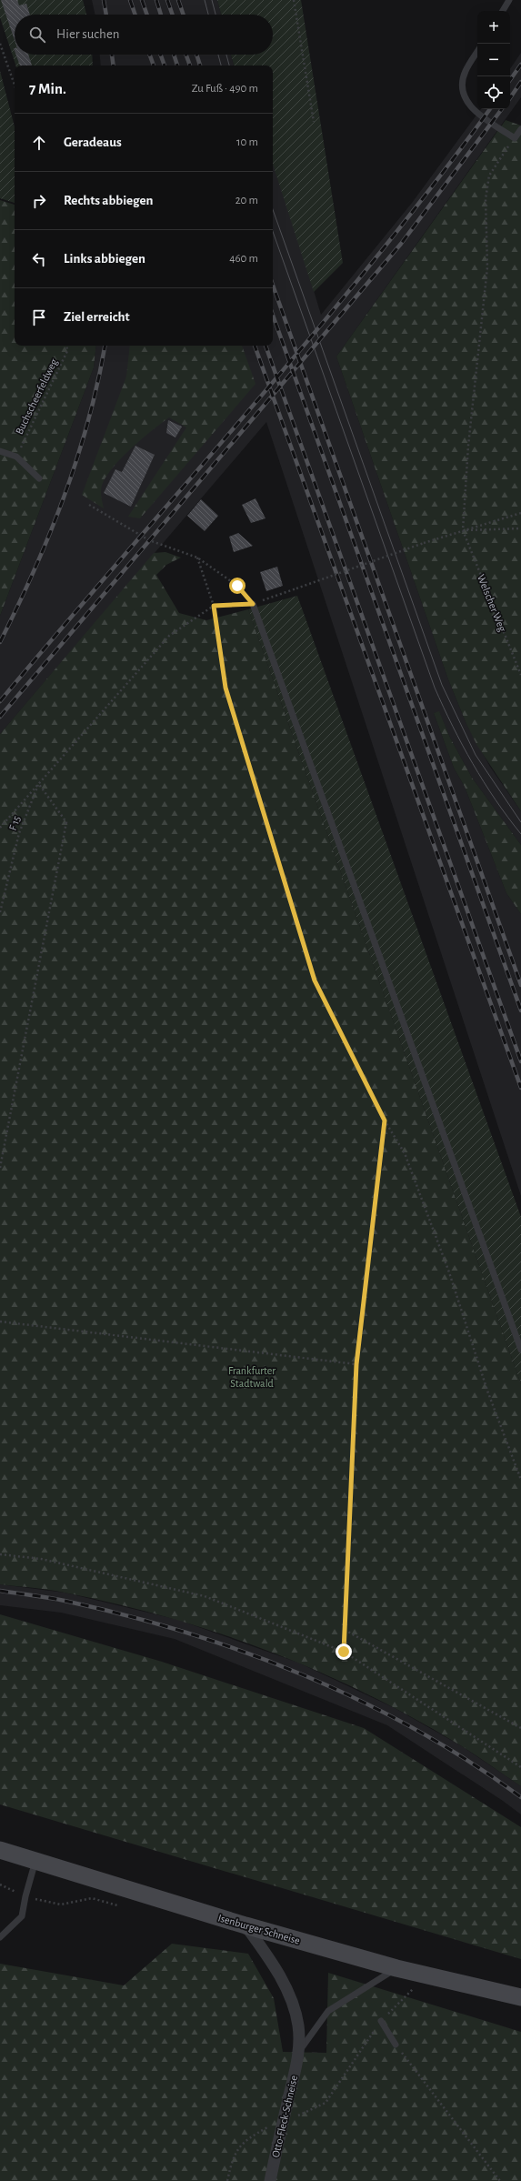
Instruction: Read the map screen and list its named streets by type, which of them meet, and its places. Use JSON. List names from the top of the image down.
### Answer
{
  "streets": {
    "main road": ["Isenburger Schneise"],
    "street": ["Otto-Fleck-Schneise"],
    "path": ["Buchscheerfeldweg", "Welscher Weg", "F 15"]
  },
  "crossings": [
    ["Isenburger Schneise", "Otto-Fleck-Schneise"]
  ],
  "parks": ["Frankfurter Stadtwald"],
  "page": {
    "map_buttons": ["+", "−"],
    "search": "Hier suchen",
    "heading": ["7 Min.", "Zu Fuß · 490 m"],
    "list": [
      ["Geradeaus", "10 m"],
      ["Rechts abbiegen", "20 m"],
      ["Links abbiegen", "460 m"],
      "Ziel erreicht"
    ]
  }
}
